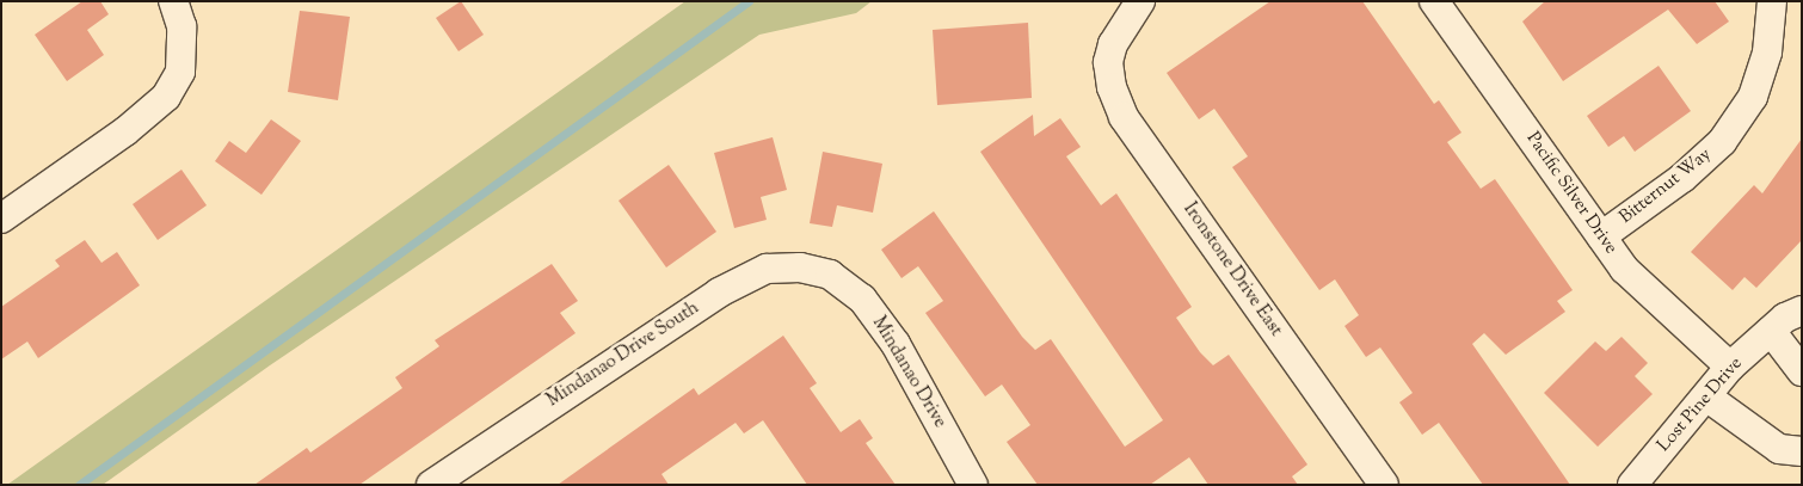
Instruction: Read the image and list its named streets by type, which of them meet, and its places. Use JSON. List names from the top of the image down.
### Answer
{
  "streets": {
    "street": [
      "Bitternut Way",
      "Pacific Silver Drive",
      "Ironstone Drive East",
      "Mindanao Drive South",
      "Mindanao Drive",
      "Lost Pine Drive"
    ]
  },
  "crossings": [
    ["Bitternut Way", "Pacific Silver Drive"],
    ["Pacific Silver Drive", "Lost Pine Drive"],
    ["Mindanao Drive South", "Mindanao Drive"]
  ]
}
